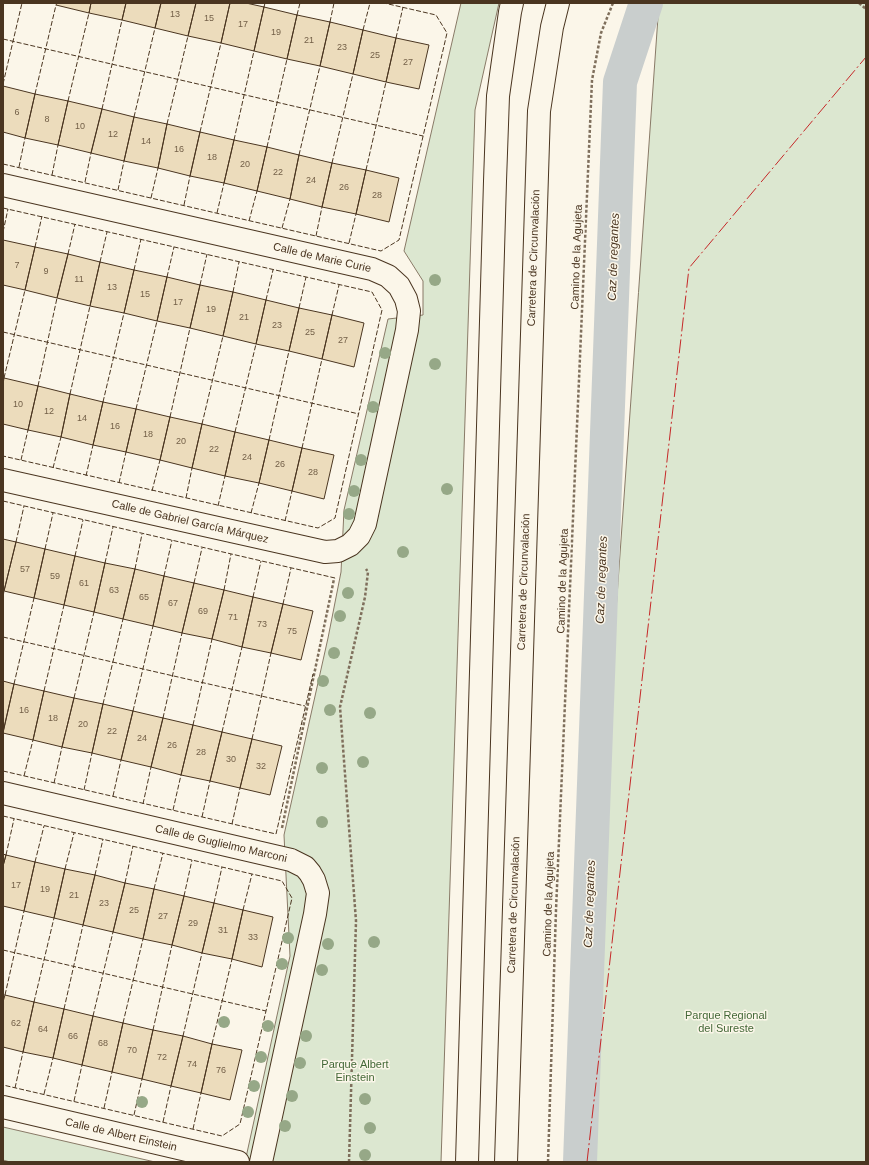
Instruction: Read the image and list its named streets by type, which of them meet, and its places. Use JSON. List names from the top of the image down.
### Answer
{
  "streets": {
    "main road": [
      "Calle de Marie Curie",
      "Carretera de Circunvalación",
      "Calle de Gabriel García Márquez",
      "Calle de Guglielmo Marconi",
      "Calle de Albert Einstein"
    ],
    "path": ["Camino de la Agujeta"]
  },
  "crossings": [
    ["Calle de Marie Curie", "Calle de Gabriel García Márquez"]
  ],
  "water": ["Caz de regantes"],
  "parks": ["Parque Regional del Sureste", "Parque Albert Einstein"],
  "house_numbers": [
    "13",
    "15",
    "17",
    "19",
    "21",
    "23",
    "25",
    "27",
    "6",
    "8",
    "10",
    "12",
    "14",
    "16",
    "18",
    "20",
    "22",
    "24",
    "26",
    "28",
    "7",
    "9",
    "11",
    "13",
    "15",
    "17",
    "19",
    "21",
    "23",
    "25",
    "27",
    "10",
    "12",
    "14",
    "16",
    "18",
    "20",
    "22",
    "24",
    "26",
    "28",
    "57",
    "59",
    "61",
    "63",
    "65",
    "67",
    "69",
    "71",
    "73",
    "75",
    "16",
    "18",
    "20",
    "22",
    "24",
    "26",
    "28",
    "30",
    "32",
    "17",
    "19",
    "21",
    "23",
    "25",
    "27",
    "29",
    "31",
    "33",
    "62",
    "64",
    "66",
    "68",
    "70",
    "72",
    "74",
    "76"
  ]
}
